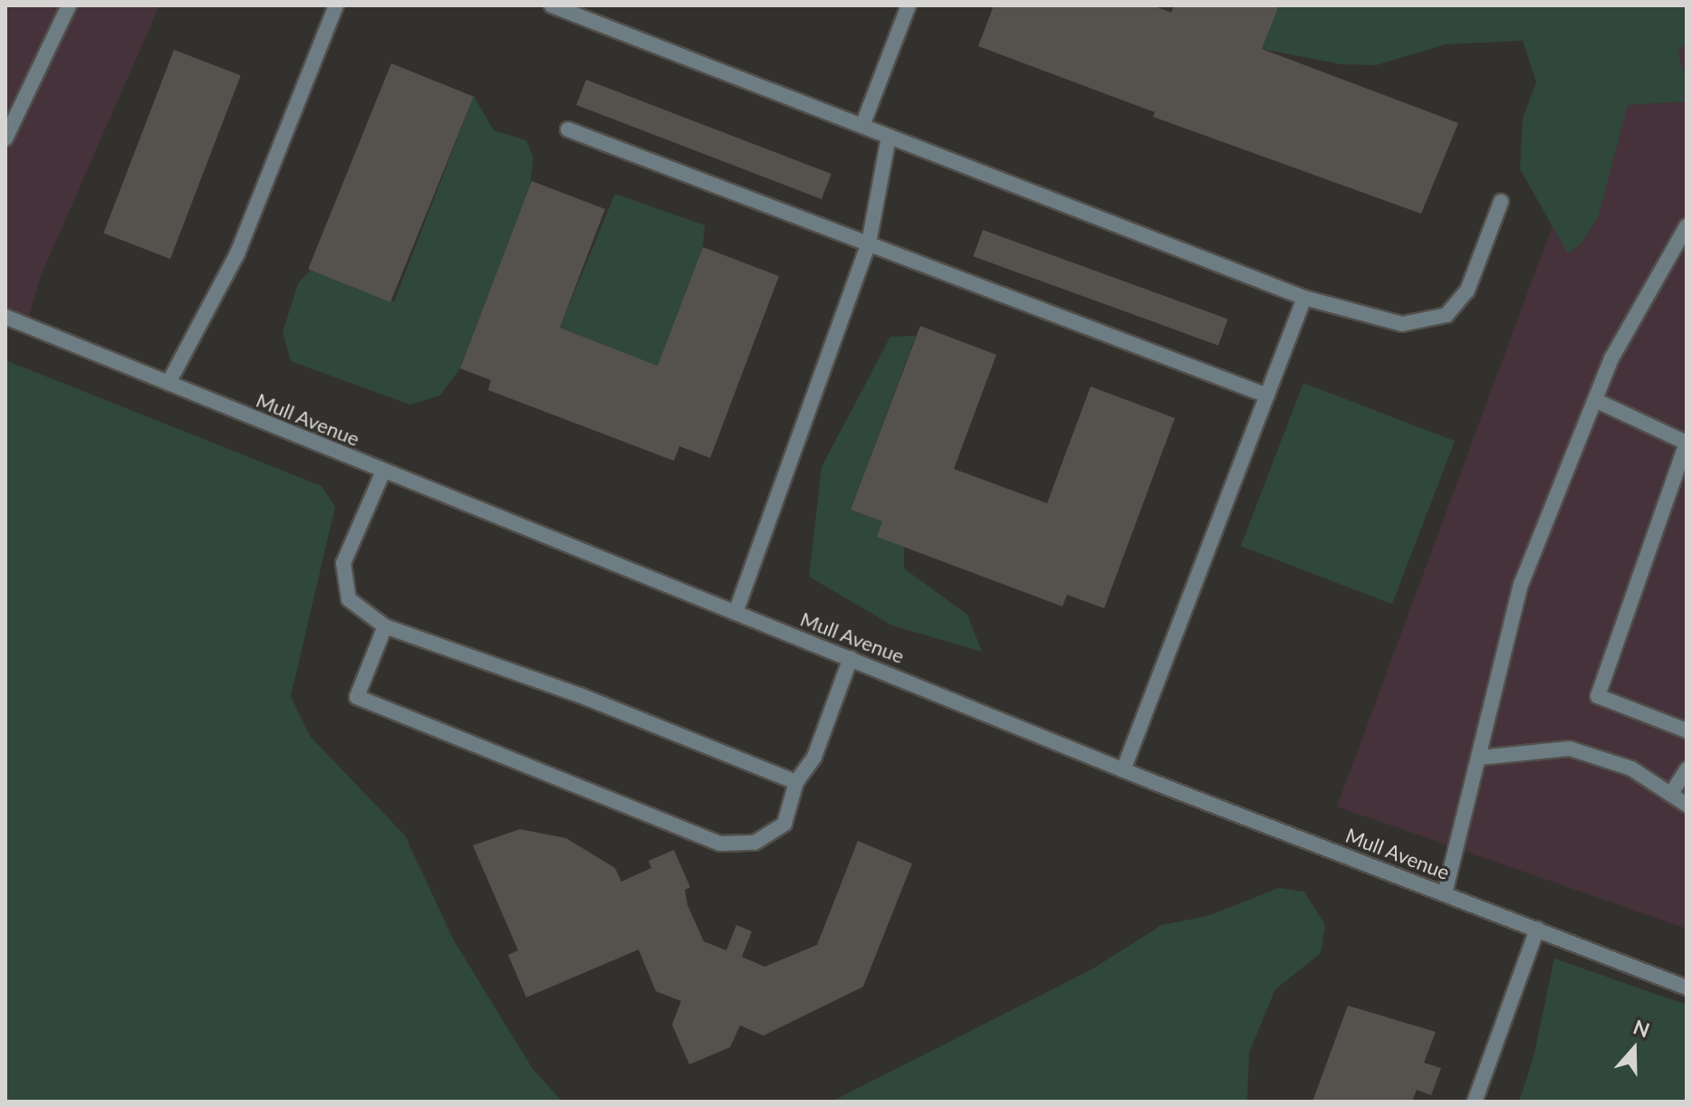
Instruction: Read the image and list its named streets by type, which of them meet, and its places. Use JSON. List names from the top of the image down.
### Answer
{
  "streets": {
    "street": ["Mull Avenue"]
  },
  "north": "top"
}
